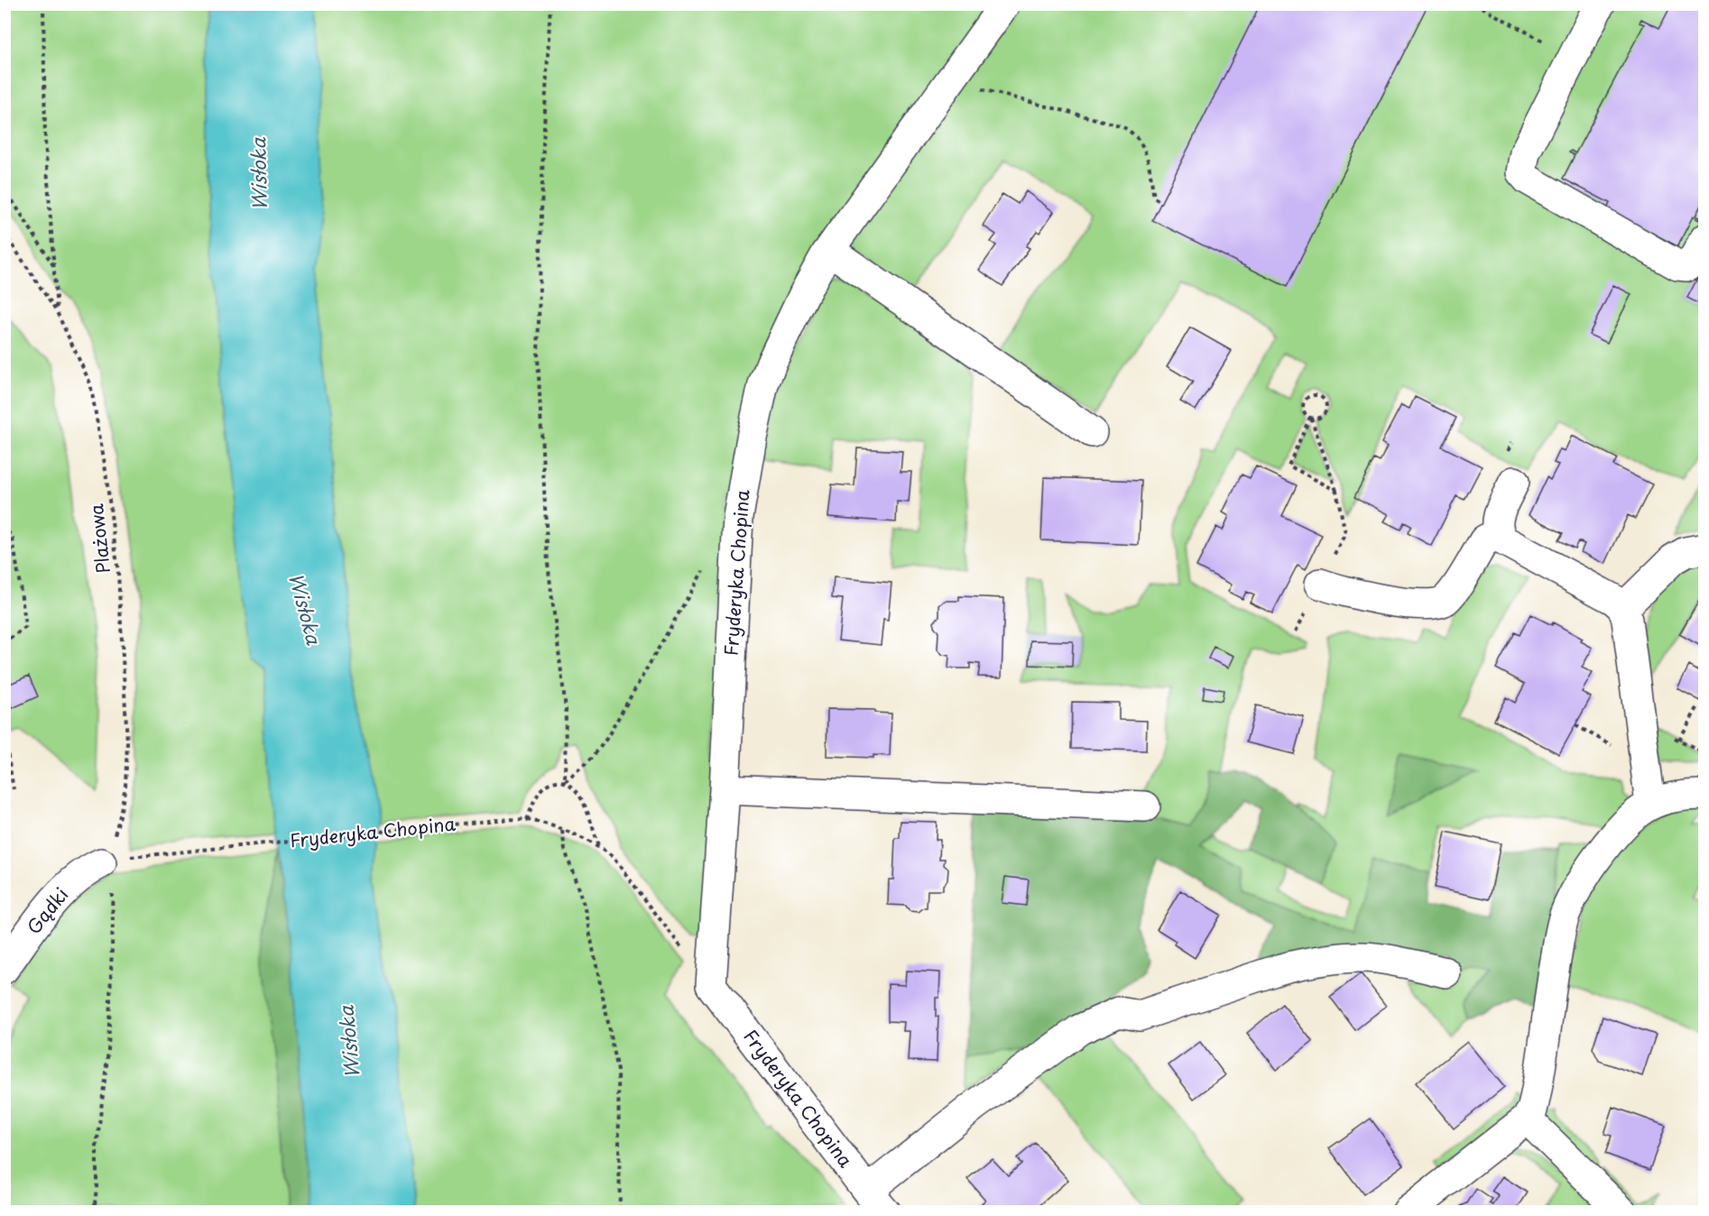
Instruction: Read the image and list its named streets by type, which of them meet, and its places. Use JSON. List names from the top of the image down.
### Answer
{
  "streets": {
    "street": ["Fryderyka Chopina", "Gądki"],
    "path": ["Plażowa"]
  },
  "crossings": [
    ["Plażowa", "Fryderyka Chopina"],
    ["Plażowa", "Gądki"],
    ["Fryderyka Chopina", "Gądki"]
  ],
  "water": ["Wisłoka"]
}
